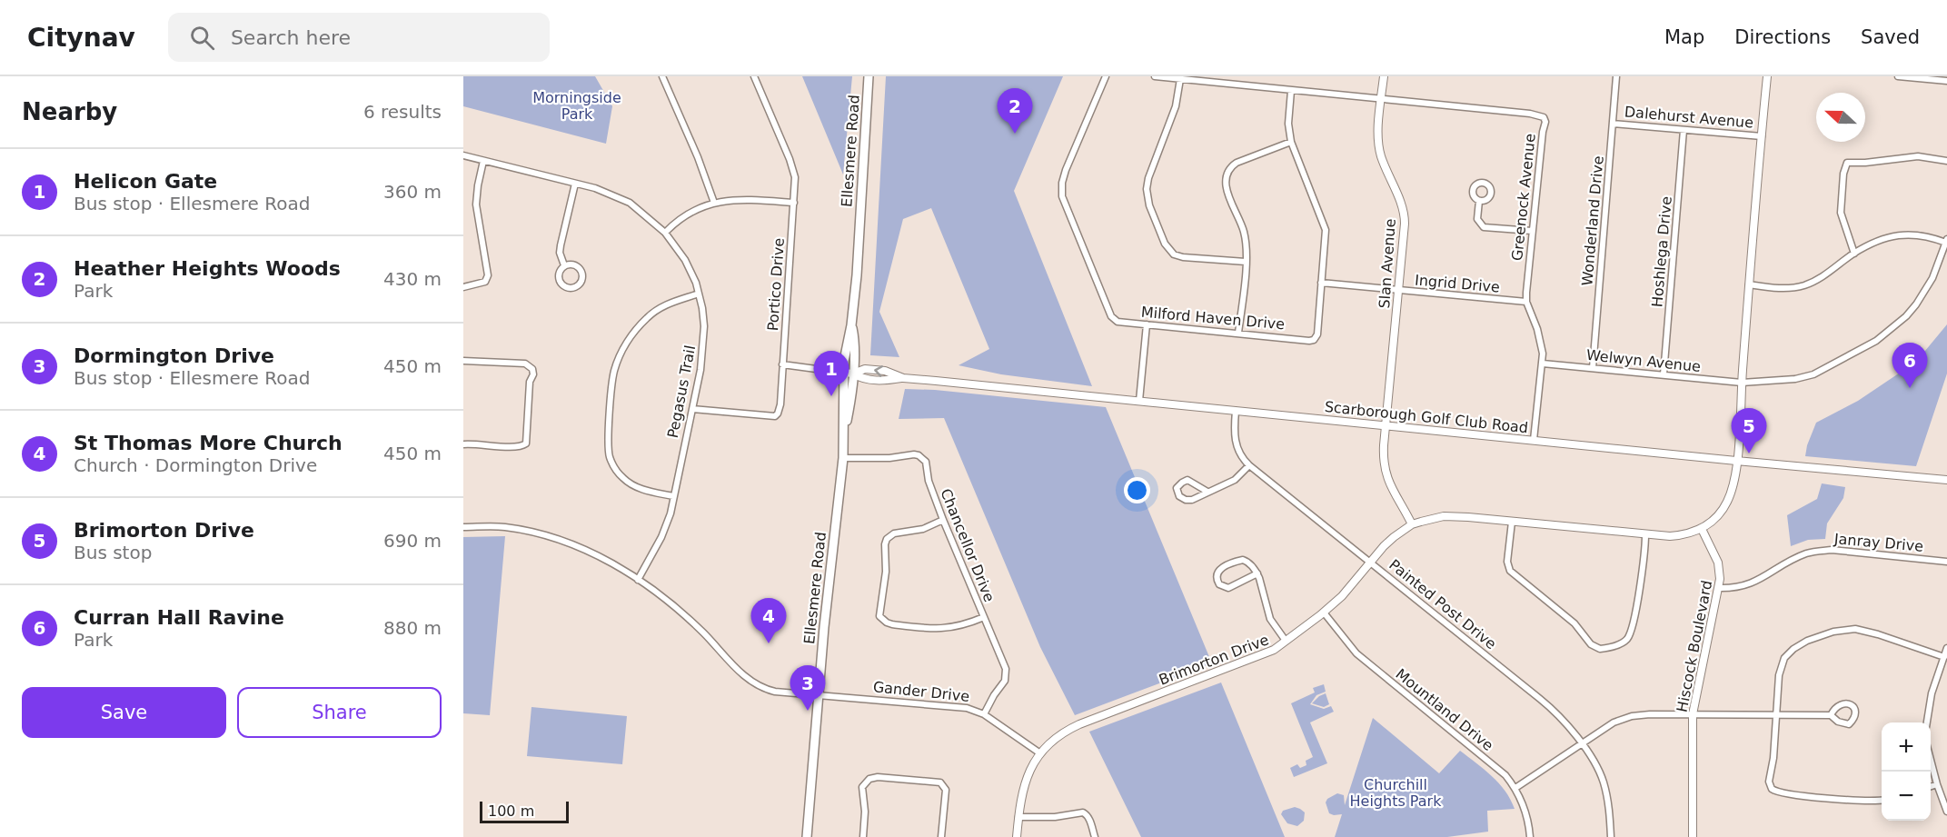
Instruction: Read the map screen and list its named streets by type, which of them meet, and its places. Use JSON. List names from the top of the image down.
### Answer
{
  "streets": {
    "main road": ["Ellesmere Road"],
    "street": [
      "Dalehurst Avenue",
      "Greenock Avenue",
      "Wonderland Drive",
      "Hoshlega Drive",
      "Slan Avenue",
      "Ingrid Drive",
      "Portico Drive",
      "Milford Haven Drive",
      "Welwyn Avenue",
      "Pegasus Trail",
      "Scarborough Golf Club Road",
      "Janray Drive",
      "Chancellor Drive",
      "Painted Post Drive",
      "Hiscock Boulevard",
      "Brimorton Drive",
      "Gander Drive",
      "Mountland Drive"
    ]
  },
  "crossings": [
    ["Dalehurst Avenue", "Wonderland Drive"],
    ["Dalehurst Avenue", "Hoshlega Drive"],
    ["Ellesmere Road", "Scarborough Golf Club Road"],
    ["Ellesmere Road", "Chancellor Drive"],
    ["Ellesmere Road", "Gander Drive"],
    ["Greenock Avenue", "Slan Avenue"],
    ["Greenock Avenue", "Ingrid Drive"],
    ["Greenock Avenue", "Milford Haven Drive"],
    ["Greenock Avenue", "Welwyn Avenue"],
    ["Greenock Avenue", "Scarborough Golf Club Road"],
    ["Wonderland Drive", "Welwyn Avenue"],
    ["Hoshlega Drive", "Welwyn Avenue"],
    ["Slan Avenue", "Ingrid Drive"],
    ["Slan Avenue", "Scarborough Golf Club Road"],
    ["Slan Avenue", "Brimorton Drive"],
    ["Ingrid Drive", "Milford Haven Drive"],
    ["Portico Drive", "Pegasus Trail"],
    ["Pegasus Trail", "Gander Drive"],
    ["Scarborough Golf Club Road", "Painted Post Drive"],
    ["Janray Drive", "Hiscock Boulevard"],
    ["Chancellor Drive", "Gander Drive"],
    ["Painted Post Drive", "Brimorton Drive"],
    ["Hiscock Boulevard", "Brimorton Drive"],
    ["Brimorton Drive", "Gander Drive"],
    ["Brimorton Drive", "Mountland Drive"]
  ],
  "parks": ["Morningside Park", "Churchill Heights Park"],
  "scale_bar": "100 m",
  "north": "left",
  "page": {
    "header": "Citynav",
    "search": "Search here",
    "nav": ["Map", "Directions", "Saved"],
    "heading": ["Nearby", "6 results"],
    "pins": [
      "2",
      "6",
      "1",
      "5",
      "4",
      "3"
    ],
    "list": [
      {
        "mark": "1",
        "name": "Helicon Gate",
        "note": "Bus stop · Ellesmere Road",
        "value": "360 m"
      },
      {
        "mark": "2",
        "name": "Heather Heights Woods",
        "note": "Park",
        "value": "430 m"
      },
      {
        "mark": "3",
        "name": "Dormington Drive",
        "note": "Bus stop · Ellesmere Road",
        "value": "450 m"
      },
      {
        "mark": "4",
        "name": "St Thomas More Church",
        "note": "Church · Dormington Drive",
        "value": "450 m"
      },
      {
        "mark": "5",
        "name": "Brimorton Drive",
        "note": "Bus stop",
        "value": "690 m"
      },
      {
        "mark": "6",
        "name": "Curran Hall Ravine",
        "note": "Park",
        "value": "880 m"
      }
    ],
    "buttons": ["Save", "Share"],
    "map_buttons": ["+", "−"],
    "scale": "100 m"
  }
}
